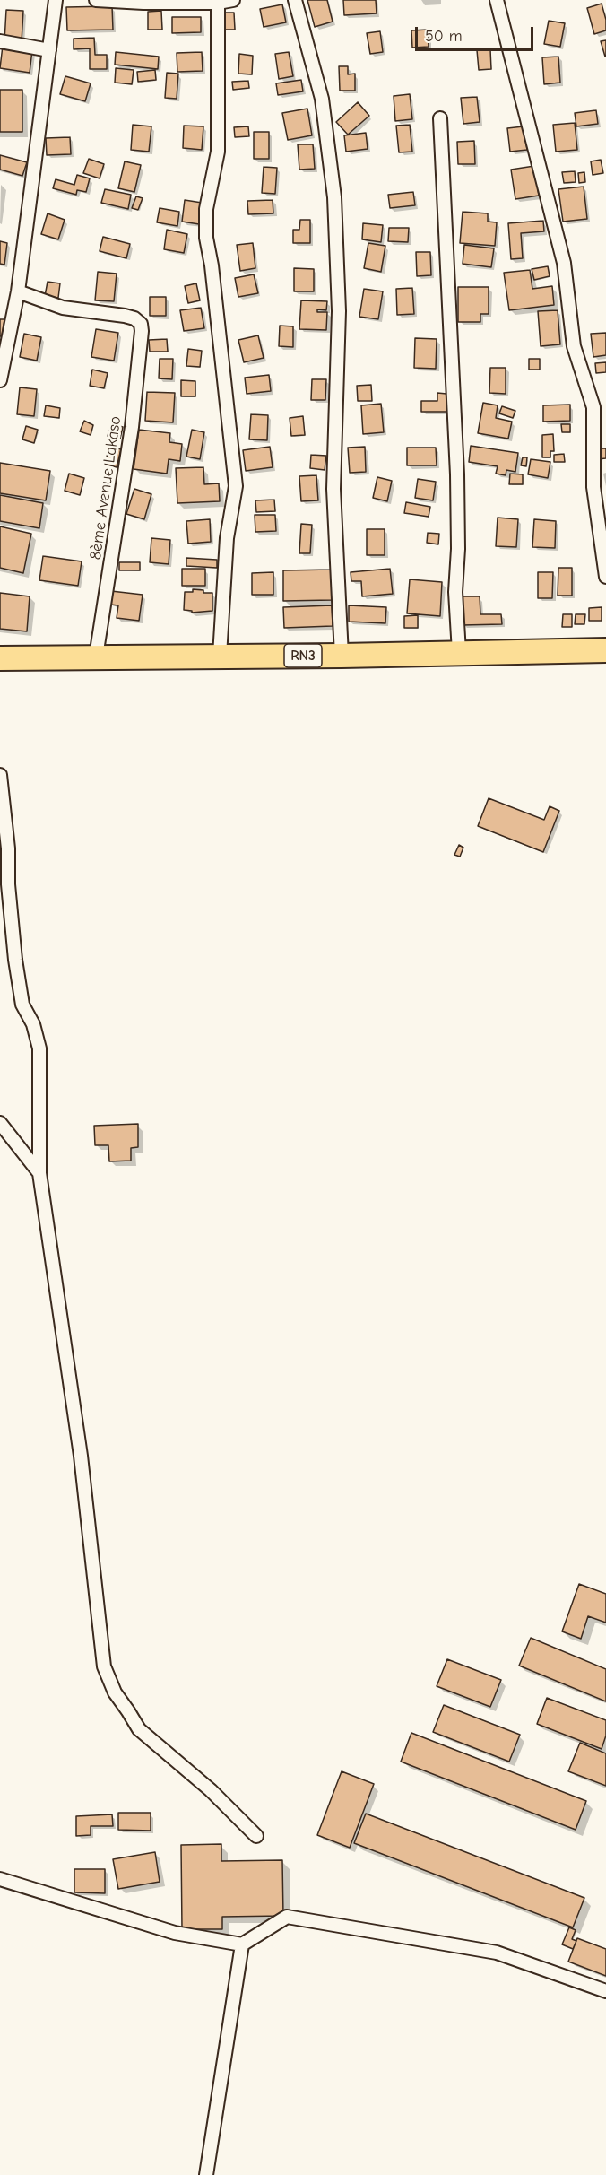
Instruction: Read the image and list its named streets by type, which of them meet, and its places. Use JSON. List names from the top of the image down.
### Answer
{
  "streets": {
    "highway": ["RN3"],
    "street": ["8ème Avenue Lakaso"]
  },
  "crossings": [
    ["8ème Avenue Lakaso", "RN3"]
  ],
  "scale_bar": "50 m"
}
